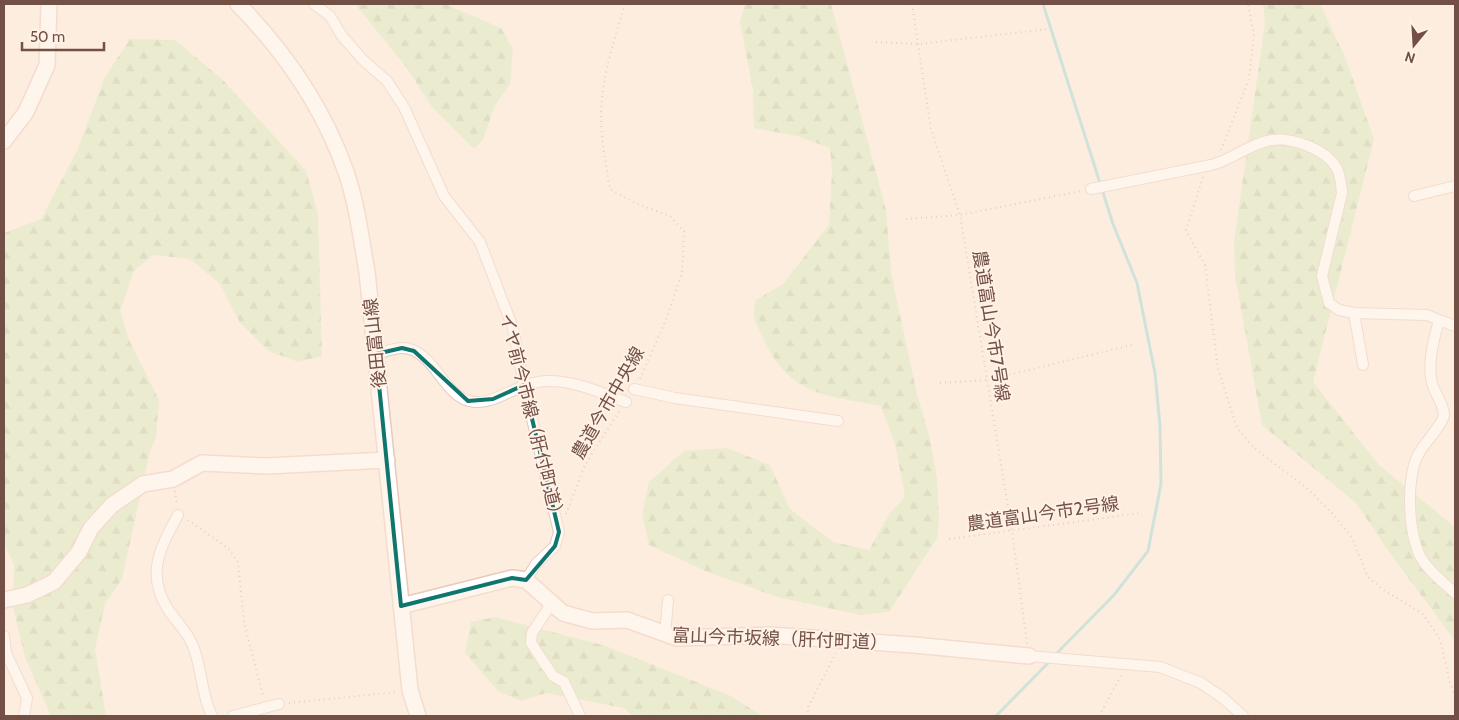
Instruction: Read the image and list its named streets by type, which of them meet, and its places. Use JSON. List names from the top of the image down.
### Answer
{
  "streets": {
    "street": ["後田富山線", "イヤ前今市線（肝付町道）", "富山今市坂線（肝付町道）"],
    "path": ["農道富山今市7号線", "農道今市中央線", "農道富山今市2号線"]
  },
  "crossings": [
    ["農道富山今市7号線", "農道富山今市2号線"],
    ["農道富山今市7号線", "富山今市坂線（肝付町道）"],
    ["農道今市中央線", "イヤ前今市線（肝付町道）"],
    ["イヤ前今市線（肝付町道）", "富山今市坂線（肝付町道）"]
  ],
  "scale_bar": "50 m",
  "north": "bottom"
}
